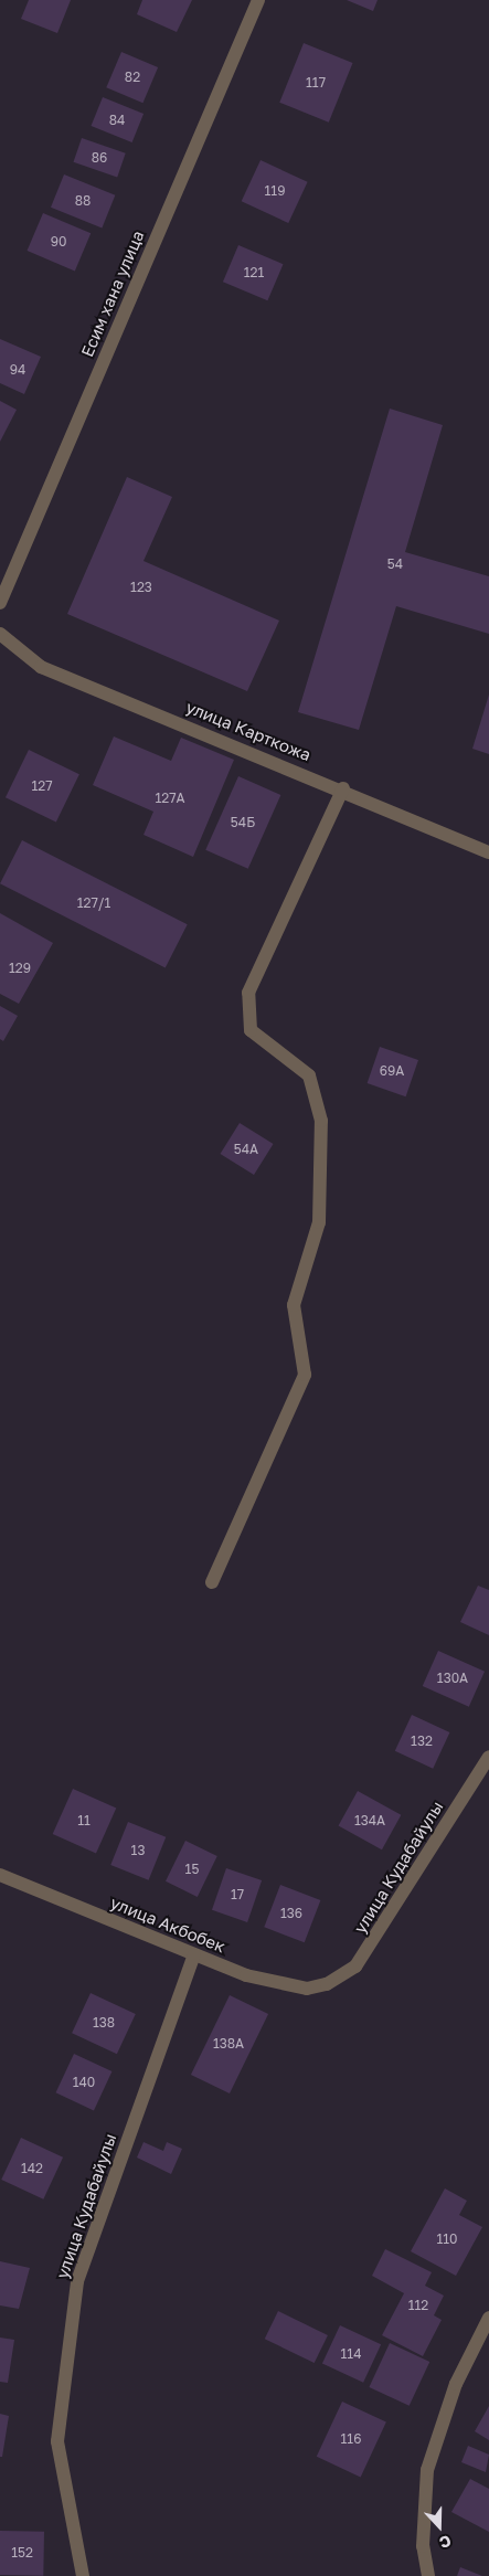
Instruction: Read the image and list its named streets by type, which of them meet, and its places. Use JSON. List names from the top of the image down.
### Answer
{
  "streets": {
    "street": [
      "Есим хана улица",
      "улица Карткожа",
      "улица Кудабайулы",
      "улица Акбобек"
    ]
  },
  "crossings": [
    ["улица Кудабайулы", "улица Акбобек"]
  ],
  "house_numbers": [
    "82",
    "117",
    "84",
    "86",
    "119",
    "88",
    "90",
    "121",
    "94",
    "54",
    "123",
    "127",
    "127А",
    "54Б",
    "127/1",
    "129",
    "69А",
    "54А",
    "130А",
    "132",
    "11",
    "134А",
    "13",
    "15",
    "17",
    "136",
    "138",
    "138А",
    "140",
    "142",
    "110",
    "112",
    "114",
    "116",
    "152"
  ],
  "north": "bottom"
}
